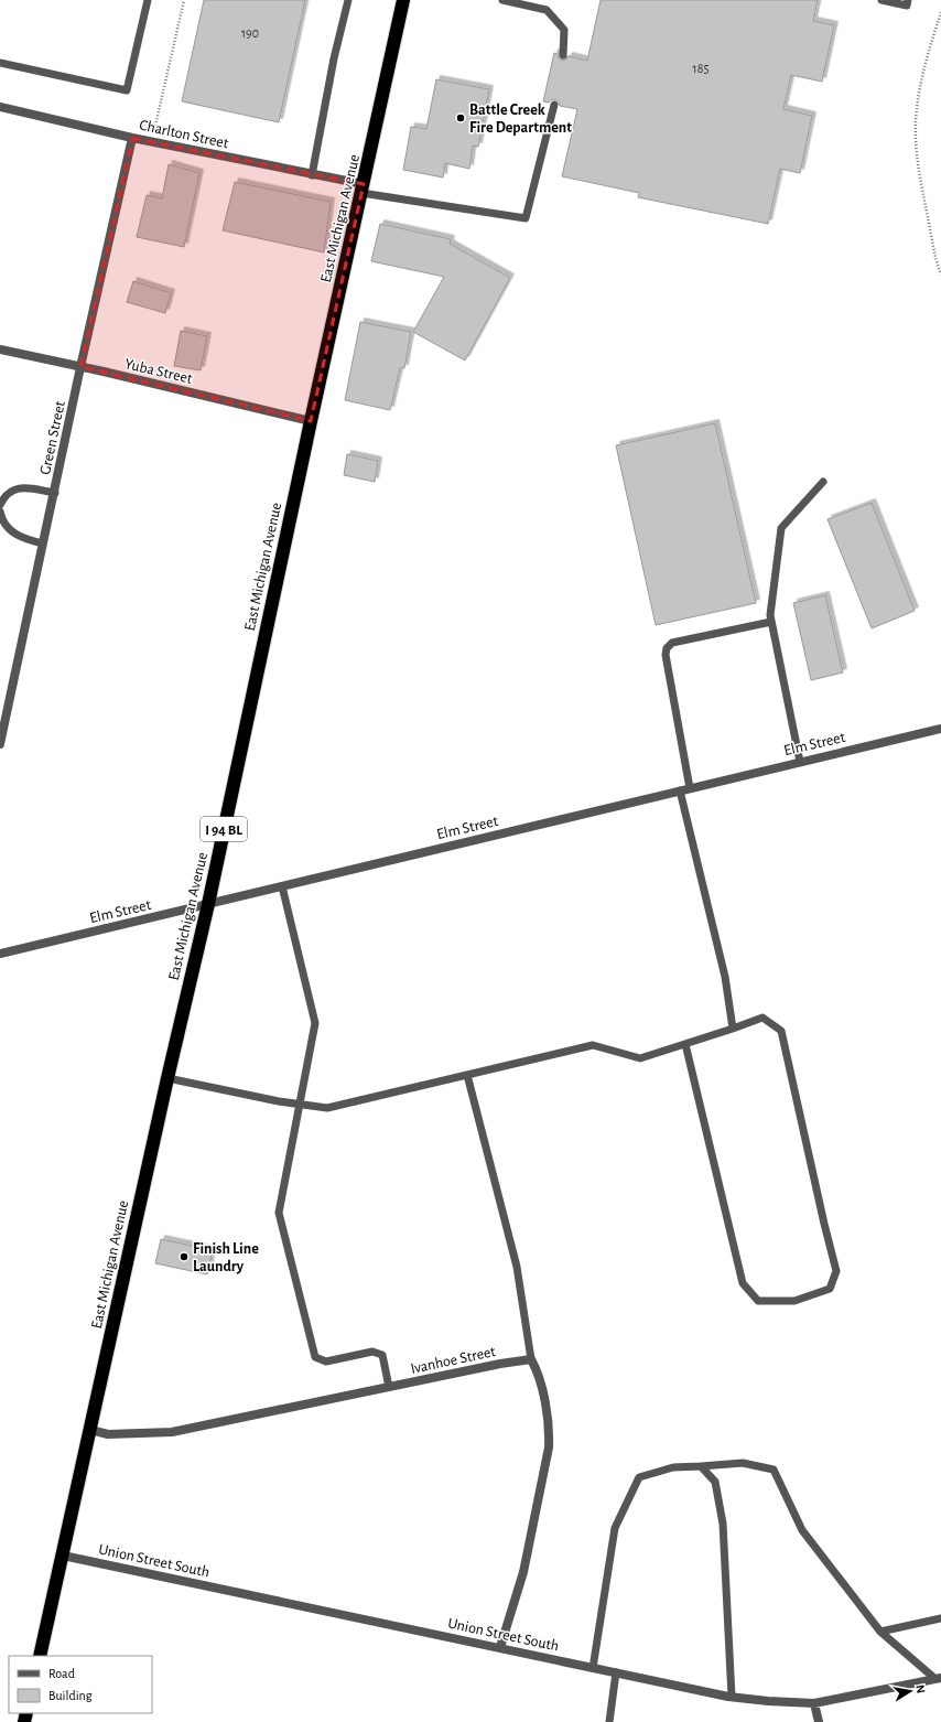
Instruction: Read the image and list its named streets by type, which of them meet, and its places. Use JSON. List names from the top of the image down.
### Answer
{
  "streets": {
    "highway": ["East Michigan Avenue", "I 94 BL"],
    "street": [
      "Charlton Street",
      "Yuba Street",
      "Green Street",
      "Elm Street",
      "Ivanhoe Street",
      "Union Street South"
    ]
  },
  "crossings": [
    ["Charlton Street", "East Michigan Avenue"],
    ["Charlton Street", "Green Street"],
    ["East Michigan Avenue", "Yuba Street"],
    ["East Michigan Avenue", "Elm Street"],
    ["East Michigan Avenue", "Ivanhoe Street"],
    ["East Michigan Avenue", "Union Street South"],
    ["Yuba Street", "Green Street"]
  ],
  "places": ["Battle Creek Fire Department", "Finish Line Laundry"],
  "house_numbers": ["190", "185"],
  "legend": ["Road", "Building"],
  "north": "right"
}
